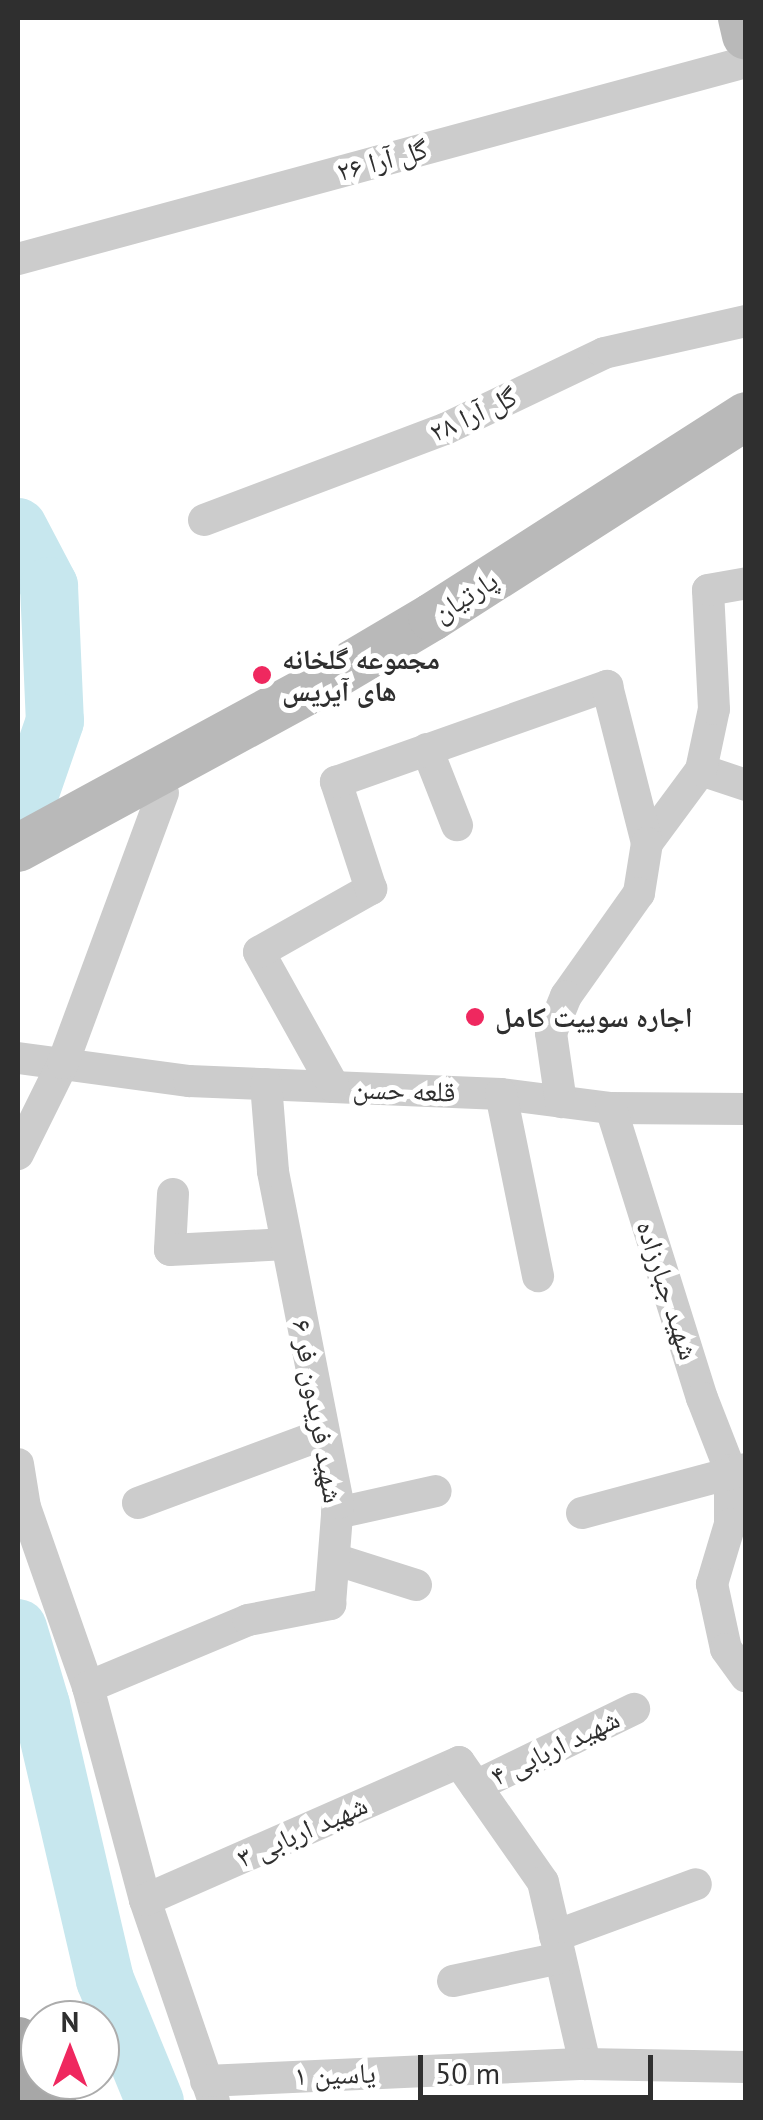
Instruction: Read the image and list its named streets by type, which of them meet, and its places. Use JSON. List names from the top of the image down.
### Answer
{
  "streets": {
    "main road": ["پارتیان"],
    "street": [
      "۲۶ گل آرا",
      "۲۸ گل آرا",
      "قلعه حسن",
      "شهید جبارزاده",
      "شهید فریدون فر ۶",
      "شهید اربابی ۴",
      "شهید اربابی ۳",
      "یاسین ۱"
    ]
  },
  "crossings": [
    ["قلعه حسن", "شهید جبارزاده"],
    ["قلعه حسن", "شهید فریدون فر ۶"],
    ["شهید اربابی ۴", "شهید اربابی ۳"]
  ],
  "places": ["مجموعه گلخانه های آیریس", "اجاره سوییت کامل"],
  "scale_bar": "50 m",
  "north": "top"
}
